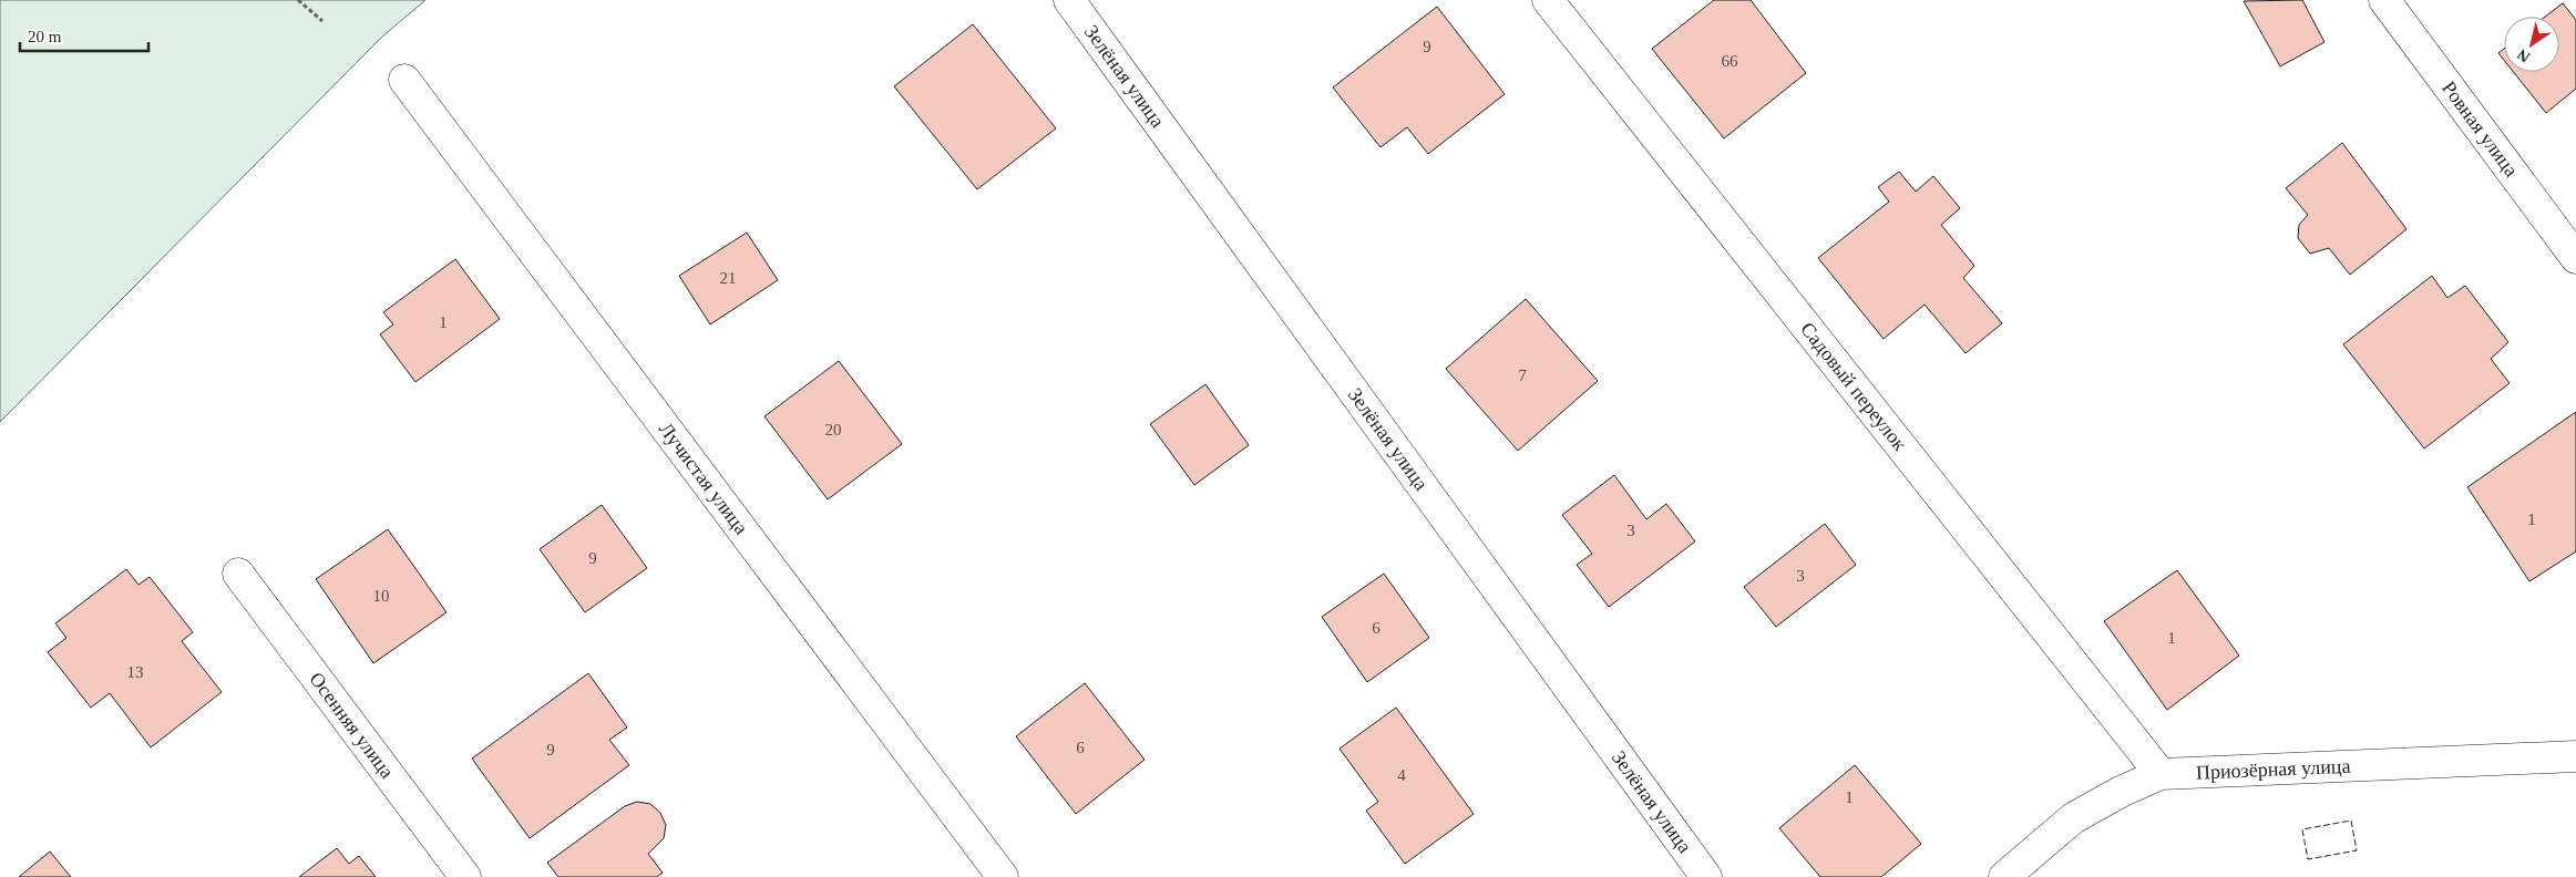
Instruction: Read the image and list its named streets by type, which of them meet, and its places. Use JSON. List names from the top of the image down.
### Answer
{
  "streets": {
    "street": [
      "Зелёная улица",
      "Ровная улица",
      "Садовый переулок",
      "Лучистая улица",
      "Осенняя улица",
      "Приозёрная улица"
    ]
  },
  "crossings": [
    ["Садовый переулок", "Приозёрная улица"]
  ],
  "house_numbers": [
    "9",
    "66",
    "21",
    "1",
    "7",
    "20",
    "1",
    "3",
    "9",
    "3",
    "10",
    "6",
    "1",
    "13",
    "6",
    "9",
    "4",
    "1"
  ],
  "scale_bar": "20 m",
  "north": "bottom left"
}
